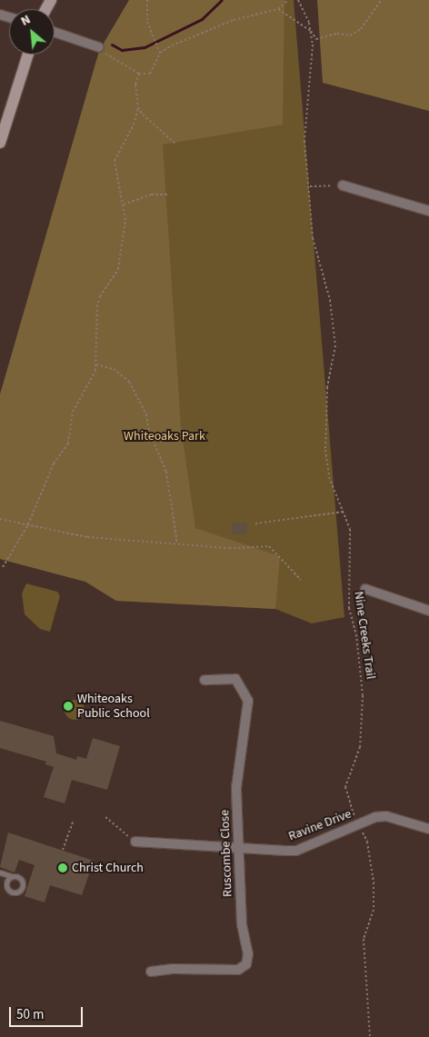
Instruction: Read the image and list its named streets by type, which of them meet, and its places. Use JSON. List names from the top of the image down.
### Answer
{
  "streets": {
    "street": ["Ravine Drive", "Ruscombe Close"],
    "path": ["Nine Creeks Trail"]
  },
  "crossings": [
    ["Nine Creeks Trail", "Ravine Drive"],
    ["Ravine Drive", "Ruscombe Close"]
  ],
  "parks": ["Whiteoaks Park"],
  "places": ["Whiteoaks Public School", "Christ Church"],
  "scale_bar": "50 m",
  "north": "top left"
}
